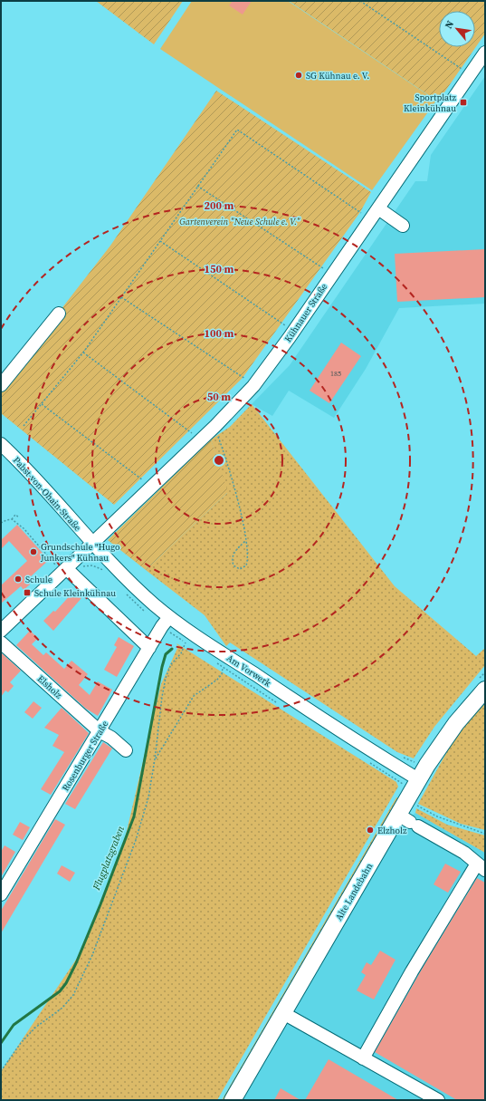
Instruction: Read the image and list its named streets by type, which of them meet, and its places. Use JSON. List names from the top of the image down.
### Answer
{
  "streets": {
    "main road": ["Alte Landebahn"],
    "street": [
      "Kühnauer Straße",
      "Pabst-von-Ohain-Straße",
      "Am Vorwerk",
      "Elsholz",
      "Rosenburger Straße"
    ]
  },
  "crossings": [
    ["Kühnauer Straße", "Pabst-von-Ohain-Straße"],
    ["Kühnauer Straße", "Am Vorwerk"],
    ["Pabst-von-Ohain-Straße", "Am Vorwerk"],
    ["Am Vorwerk", "Rosenburger Straße"],
    ["Am Vorwerk", "Alte Landebahn"],
    ["Elsholz", "Rosenburger Straße"]
  ],
  "water": ["Flugplatzgraben"],
  "parks": ["Gartenverein \"Neue Schule e. V.\""],
  "places": {
    "other": [
      "SG Kühnau e. V.",
      "Grundschule \"Hugo Junkers\" Kühnau",
      "Schule",
      "Elzholz"
    ],
    "transit": ["Sportplatz Kleinkühnau", "Schule Kleinkühnau"]
  },
  "house_numbers": ["185"],
  "north": "top left",
  "rings": [
    "200 m",
    "150 m",
    "100 m",
    "50 m"
  ]
}
